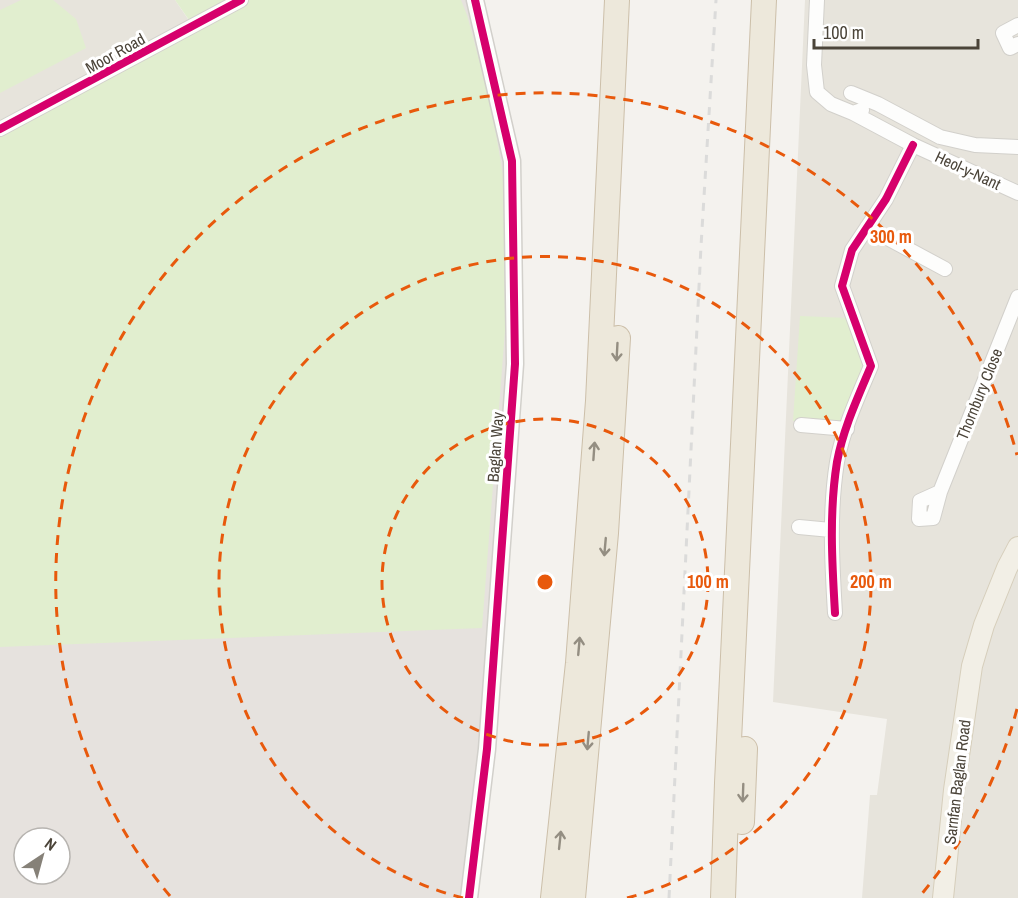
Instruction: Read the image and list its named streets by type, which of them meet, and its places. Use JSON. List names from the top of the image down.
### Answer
{
  "streets": {
    "main road": ["Sarnfan Baglan Road"],
    "street": [
      "Moor Road",
      "Heol-y-Nant",
      "Thornbury Close",
      "Baglan Way"
    ]
  },
  "scale_bar": "100 m",
  "north": "top right",
  "rings": ["300 m", "100 m", "200 m"]
}
